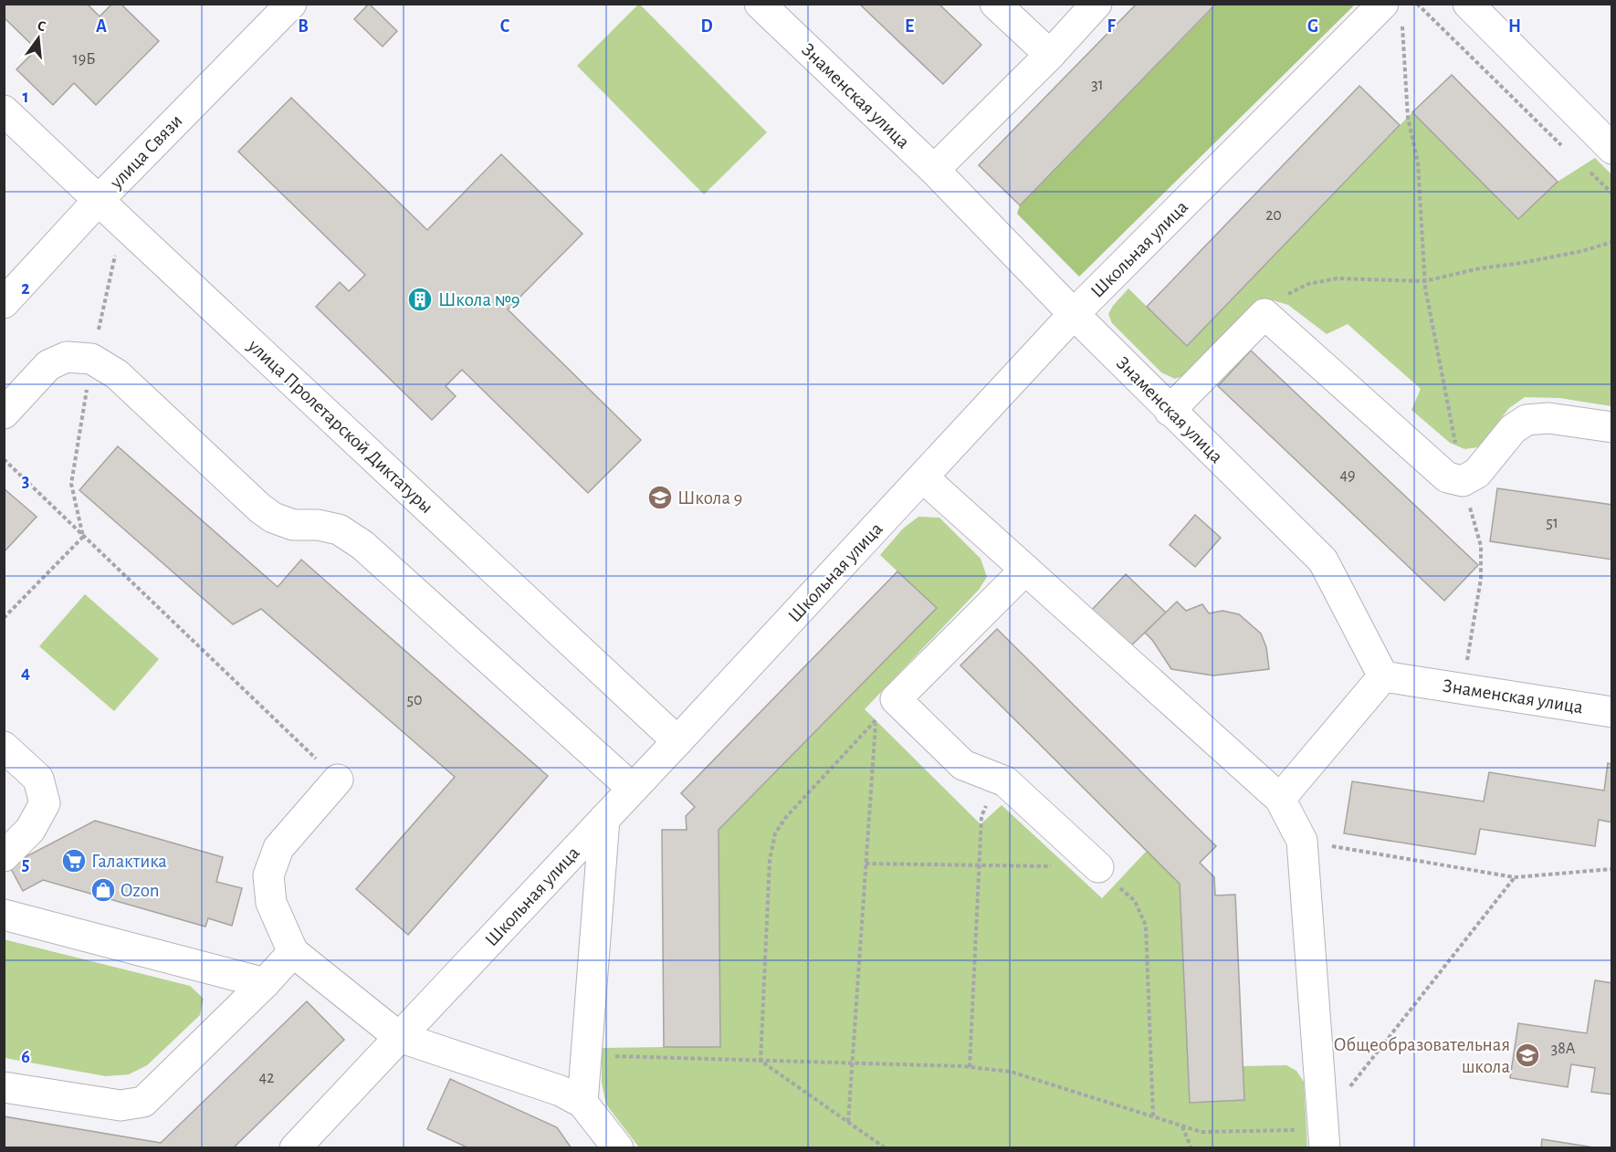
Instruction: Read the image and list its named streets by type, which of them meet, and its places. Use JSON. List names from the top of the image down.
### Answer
{
  "streets": {
    "street": [
      "Знаменская улица",
      "улица Связи",
      "Школьная улица",
      "улица Пролетарской Диктатуры"
    ]
  },
  "crossings": [
    ["Знаменская улица", "Школьная улица"],
    ["улица Связи", "улица Пролетарской Диктатуры"],
    ["Школьная улица", "улица Пролетарской Диктатуры"]
  ],
  "places": {
    "building": ["Школа №9"],
    "school or university": ["Школа 9", "Общеобразовательная школа"],
    "supermarket": ["Галактика"],
    "shop": ["Ozon"]
  },
  "house_numbers": [
    "19Б",
    "31",
    "20",
    "49",
    "51",
    "50",
    "38А",
    "42"
  ],
  "north": "top",
  "grid": {
    "columns": [
      "A",
      "B",
      "C",
      "D",
      "E",
      "F",
      "G",
      "H"
    ],
    "rows": [
      "1",
      "2",
      "3",
      "4",
      "5",
      "6"
    ]
  }
}
